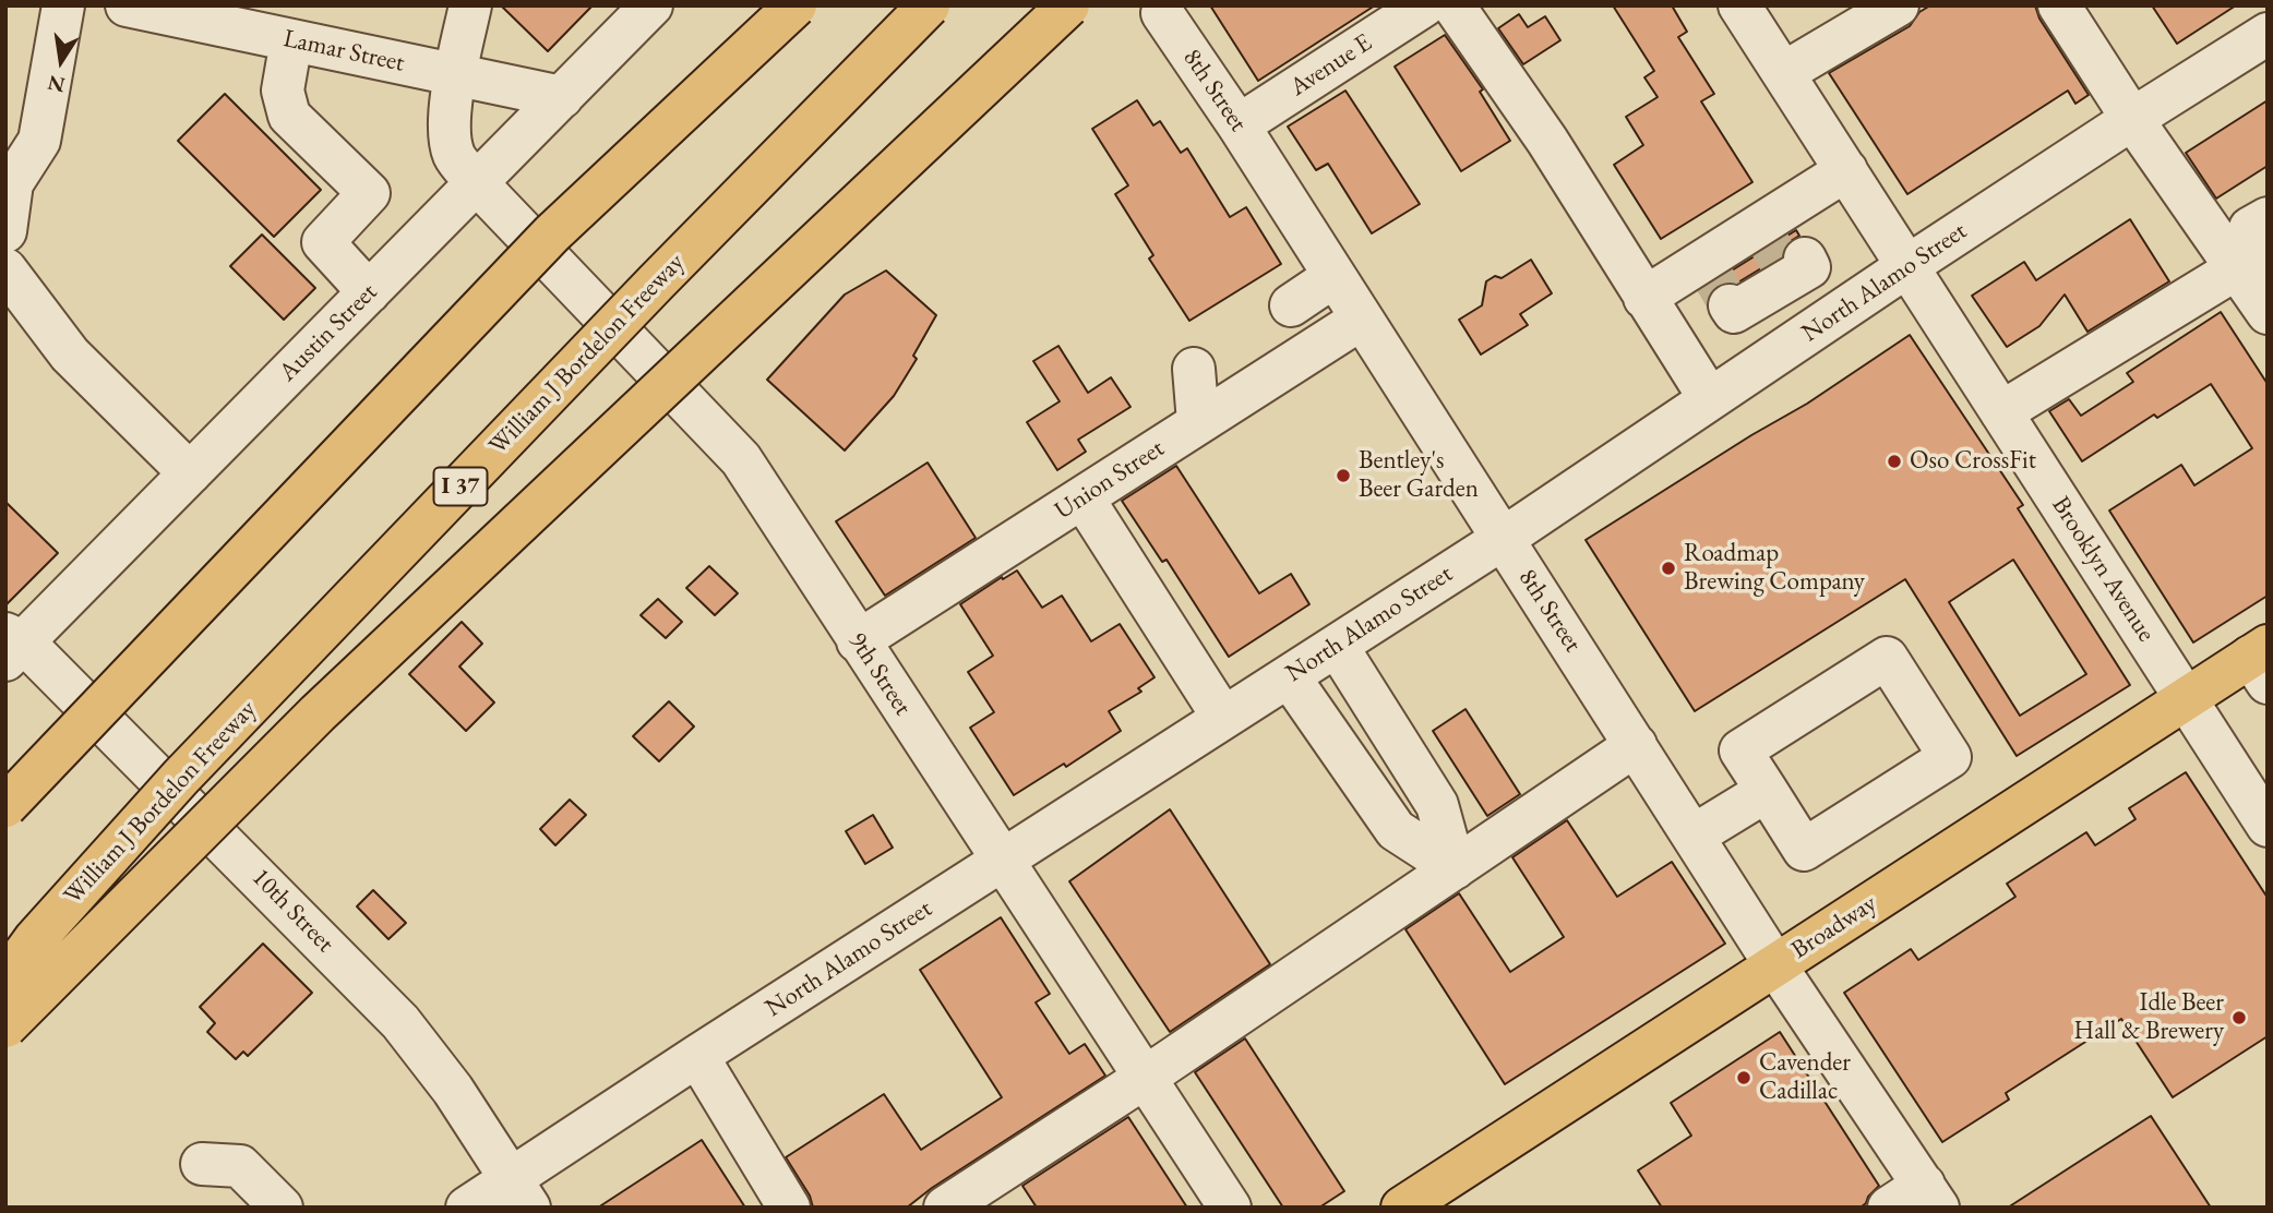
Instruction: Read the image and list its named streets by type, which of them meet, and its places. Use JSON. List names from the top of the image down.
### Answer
{
  "streets": {
    "main road": ["William J Bordelon Freeway", "I 37", "Broadway"],
    "street": [
      "Lamar Street",
      "Avenue E",
      "8th Street",
      "North Alamo Street",
      "Austin Street",
      "Union Street",
      "Brooklyn Avenue",
      "9th Street",
      "10th Street"
    ]
  },
  "crossings": [
    ["Lamar Street", "Austin Street"],
    ["Lamar Street", "9th Street"],
    ["Avenue E", "8th Street"],
    ["8th Street", "North Alamo Street"],
    ["8th Street", "Union Street"],
    ["8th Street", "Broadway"],
    ["North Alamo Street", "Brooklyn Avenue"],
    ["North Alamo Street", "9th Street"],
    ["North Alamo Street", "10th Street"],
    ["Austin Street", "9th Street"],
    ["Austin Street", "10th Street"],
    ["Union Street", "9th Street"],
    ["Brooklyn Avenue", "Broadway"]
  ],
  "places": [
    "Oso CrossFit",
    "Bentley's Beer Garden",
    "Roadmap Brewing Company",
    "Idle Beer Hall & Brewery",
    "Cavender Cadillac"
  ],
  "north": "bottom"
}
